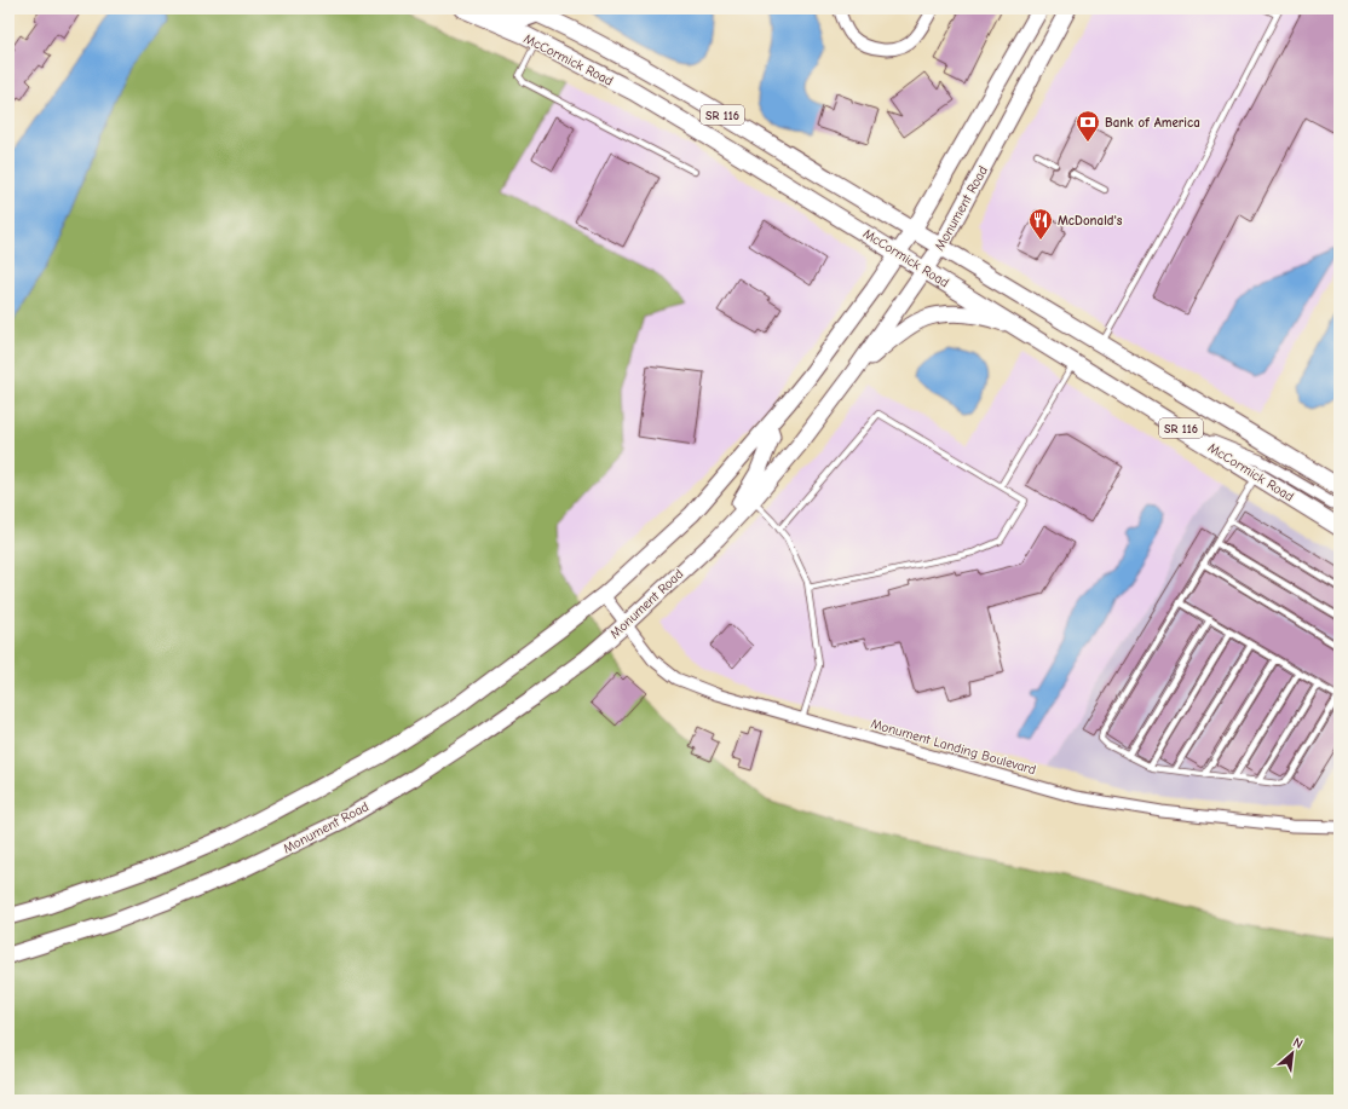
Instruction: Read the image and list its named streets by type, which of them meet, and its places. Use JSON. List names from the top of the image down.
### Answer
{
  "streets": {
    "main road": ["McCormick Road", "SR 116", "Monument Road"],
    "street": ["Monument Landing Boulevard"]
  },
  "crossings": [
    ["McCormick Road", "Monument Road"],
    ["Monument Road", "Monument Landing Boulevard"]
  ],
  "places": {
    "bank": ["Bank of America"],
    "restaurant": ["McDonald's"]
  },
  "north": "top right"
}
